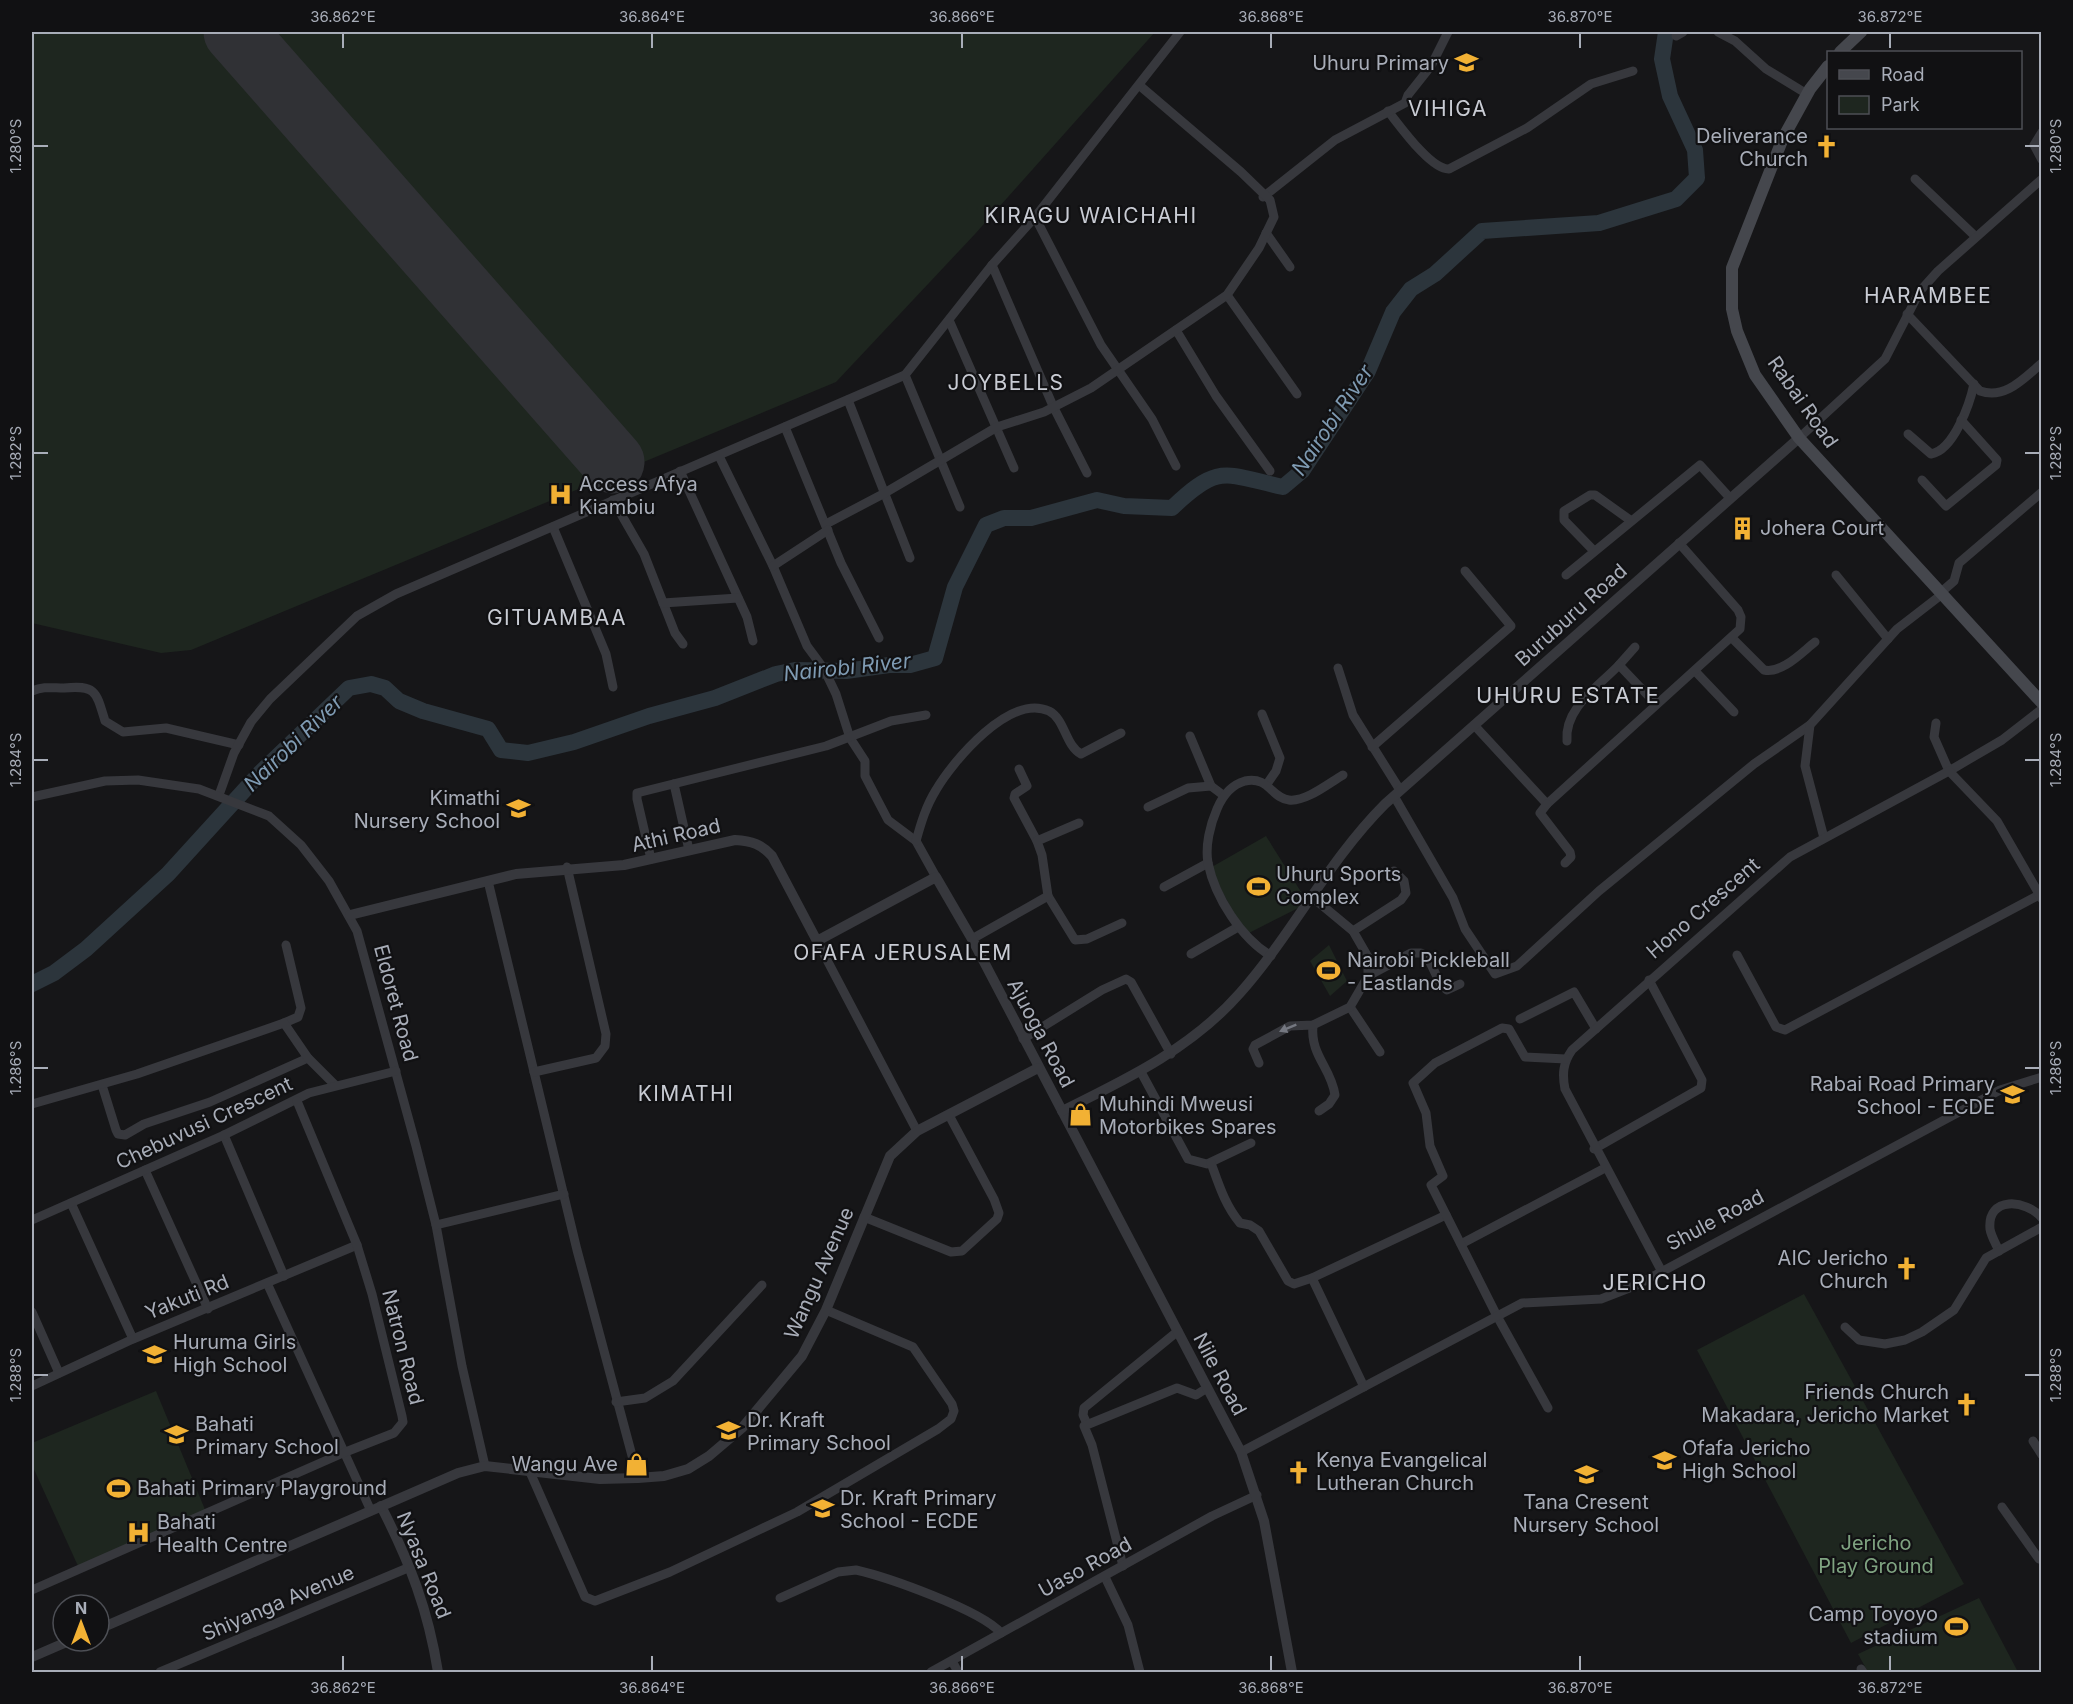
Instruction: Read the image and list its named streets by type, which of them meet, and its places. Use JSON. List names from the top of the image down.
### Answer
{
  "streets": {
    "main road": ["Rabai Road"],
    "street": [
      "Buruburu Road",
      "Athi Road",
      "Hono Crescent",
      "Eldoret Road",
      "Ajuoga Road",
      "Chebuvusi Crescent",
      "Shule Road",
      "Wangu Avenue",
      "Yakuti Rd",
      "Natron Road",
      "Nile Road",
      "Nyasa Road",
      "Uaso Road",
      "Shiyanga Avenue"
    ]
  },
  "crossings": [
    ["Rabai Road", "Buruburu Road"],
    ["Buruburu Road", "Ajuoga Road"],
    ["Buruburu Road", "Nile Road"],
    ["Athi Road", "Eldoret Road"],
    ["Athi Road", "Wangu Avenue"],
    ["Eldoret Road", "Chebuvusi Crescent"],
    ["Eldoret Road", "Wangu Avenue"],
    ["Ajuoga Road", "Wangu Avenue"],
    ["Ajuoga Road", "Nile Road"],
    ["Chebuvusi Crescent", "Natron Road"],
    ["Shule Road", "Nile Road"],
    ["Wangu Avenue", "Nyasa Road"],
    ["Yakuti Rd", "Natron Road"],
    ["Nile Road", "Uaso Road"],
    ["Nyasa Road", "Shiyanga Avenue"]
  ],
  "districts": [
    "VIHIGA",
    "KIRAGU WAICHAHI",
    "HARAMBEE",
    "JOYBELLS",
    "GITUAMBAA",
    "UHURU ESTATE",
    "OFAFA JERUSALEM",
    "KIMATHI",
    "JERICHO"
  ],
  "water": ["Nairobi River"],
  "parks": ["Jericho Play Ground"],
  "places": {
    "school or university": [
      "Uhuru Primary",
      "Kimathi Nursery School",
      "Rabai Road Primary School - ECDE",
      "Huruma Girls High School",
      "Dr. Kraft Primary School",
      "Bahati Primary School",
      "Ofafa Jericho High School",
      "Tana Cresent Nursery School",
      "Dr. Kraft Primary School - ECDE"
    ],
    "church": [
      "Deliverance Church",
      "AIC Jericho Church",
      "Friends Church Makadara, Jericho Market",
      "Kenya Evangelical Lutheran Church"
    ],
    "hospital": ["Access Afya Kiambiu", "Bahati Health Centre"],
    "building": ["Johera Court"],
    "sports": [
      "Uhuru Sports Complex",
      "Nairobi Pickleball - Eastlands",
      "Bahati Primary Playground",
      "Camp Toyoyo stadium"
    ],
    "shop": ["Muhindi Mweusi Motorbikes Spares", "Wangu Ave"]
  },
  "legend": ["Road", "Park"],
  "north": "top",
  "coordinates": [
    "36.862°E",
    "36.864°E",
    "36.866°E",
    "36.868°E",
    "36.870°E",
    "36.872°E",
    "1.280°S",
    "1.282°S",
    "1.284°S",
    "1.286°S",
    "1.288°S"
  ]
}
